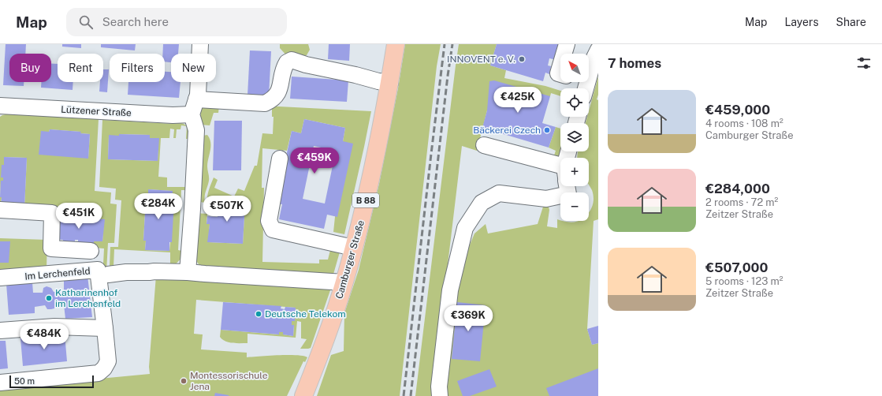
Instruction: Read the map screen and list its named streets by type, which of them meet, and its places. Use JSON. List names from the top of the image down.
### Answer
{
  "streets": {
    "main road": ["B 88", "Camburger Straße"],
    "street": ["Lützener Straße", "Im Lerchenfeld"]
  },
  "crossings": [
    ["Lützener Straße", "Camburger Straße"]
  ],
  "places": [
    "INNOVENT e. V.",
    "Bäckerei Czech",
    "Katharinenhof im Lerchenfeld",
    "Deutsche Telekom",
    "Montessorischule Jena"
  ],
  "scale_bar": "50 m",
  "north": "top left",
  "page": {
    "header": "Map",
    "search": "Search here",
    "nav": ["Map", "Layers", "Share"],
    "heading": "7 homes",
    "map_buttons": ["+", "−"],
    "chip": [
      "Buy",
      "Rent",
      "Filters",
      "New"
    ],
    "list": [
      {
        "name": "€459,000",
        "note": "4 rooms · 108 m² · Camburger Straße"
      },
      {
        "name": "€284,000",
        "note": "2 rooms · 72 m² · Zeitzer Straße"
      },
      {
        "name": "€507,000",
        "note": "5 rooms · 123 m² · Zeitzer Straße"
      }
    ],
    "price": [
      "€425K",
      "€459K",
      "€284K",
      "€507K",
      "€451K",
      "€369K",
      "€484K"
    ],
    "scale": "50 m"
  }
}
